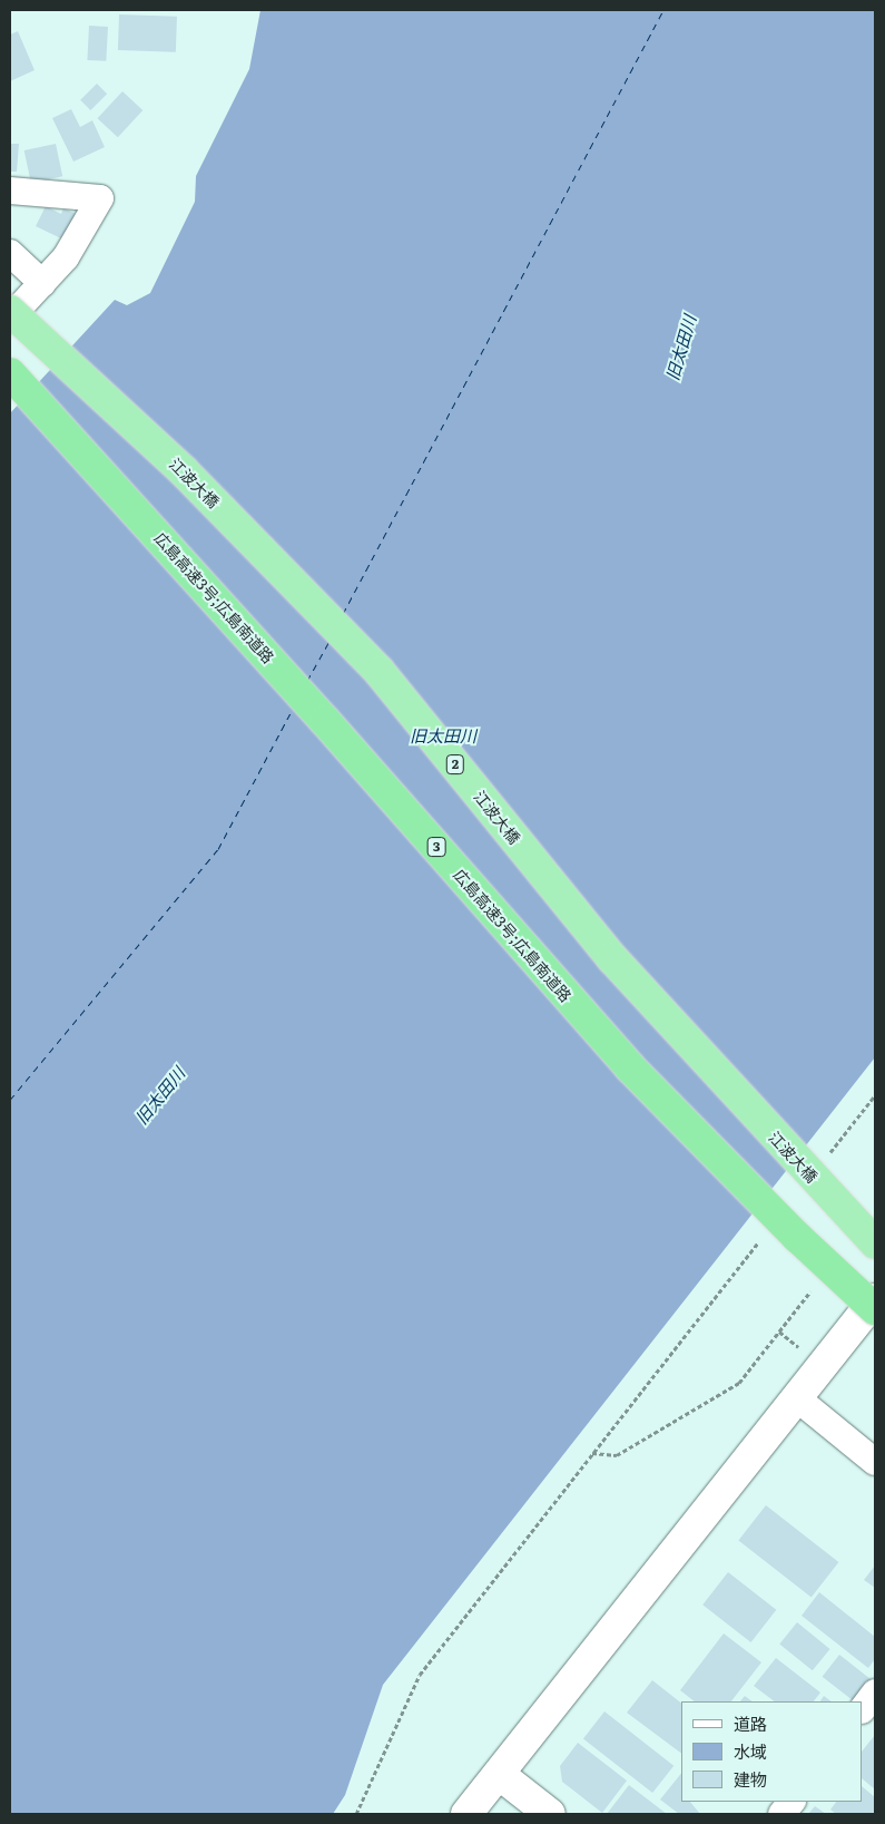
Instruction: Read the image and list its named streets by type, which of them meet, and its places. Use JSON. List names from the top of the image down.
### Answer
{
  "streets": {
    "highway": [
      "江波大橋",
      "広島高速3号;広島南道路",
      "2",
      "3"
    ]
  },
  "water": ["旧太田川"],
  "legend": ["道路", "水域", "建物"]
}
